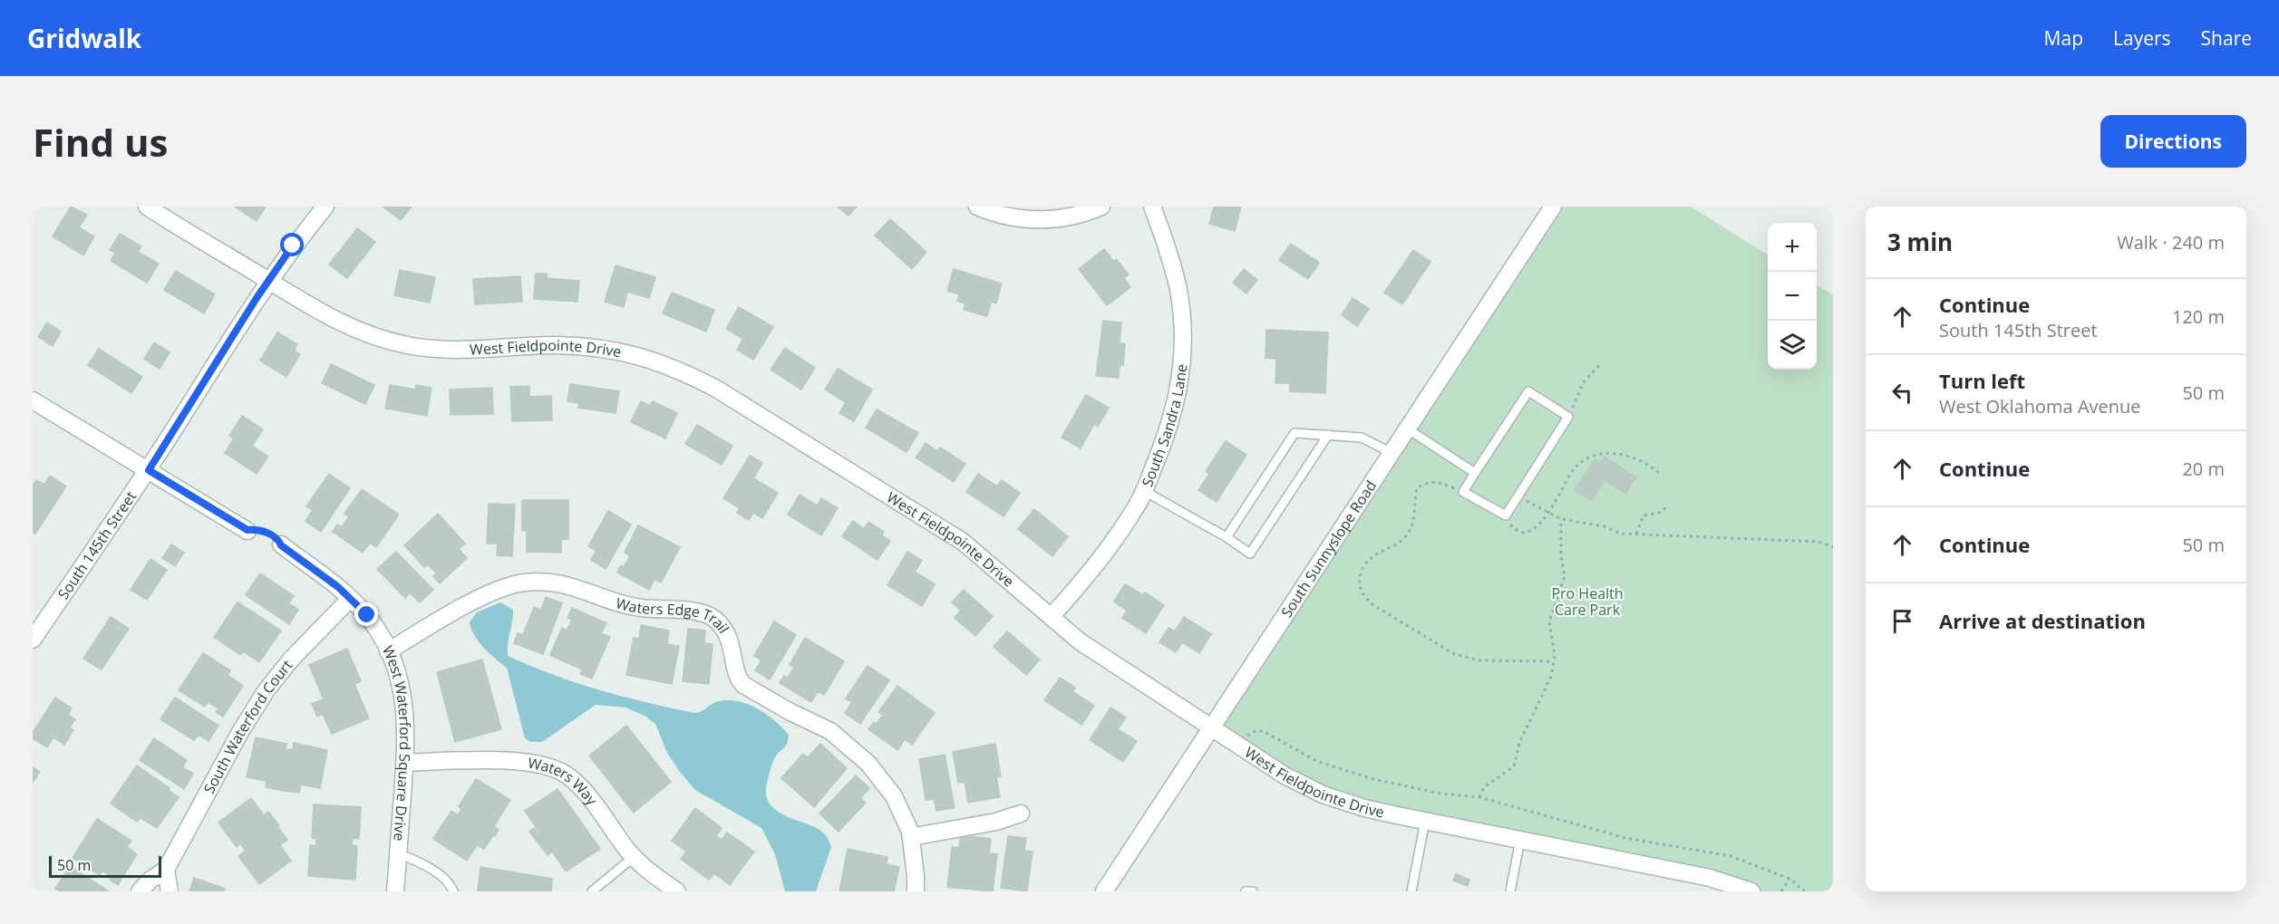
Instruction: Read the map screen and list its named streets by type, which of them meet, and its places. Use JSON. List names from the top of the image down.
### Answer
{
  "streets": {
    "street": [
      "West Fieldpointe Drive",
      "South Sandra Lane",
      "South 145th Street",
      "South Sunnyslope Road",
      "Waters Edge Trail",
      "South Waterford Court",
      "West Waterford Square Drive",
      "Waters Way"
    ]
  },
  "crossings": [
    ["West Fieldpointe Drive", "South Sandra Lane"],
    ["West Fieldpointe Drive", "South 145th Street"],
    ["West Fieldpointe Drive", "South Sunnyslope Road"],
    ["Waters Edge Trail", "West Waterford Square Drive"],
    ["South Waterford Court", "West Waterford Square Drive"],
    ["West Waterford Square Drive", "Waters Way"]
  ],
  "parks": ["Pro Health Care Park"],
  "scale_bar": "50 m",
  "page": {
    "header": "Gridwalk",
    "nav": ["Map", "Layers", "Share"],
    "buttons": "Directions",
    "title": "Find us",
    "heading": ["3 min", "Walk · 240 m"],
    "map_buttons": ["+", "−"],
    "list": [
      ["Continue", "South 145th Street", "120 m"],
      ["Turn left", "West Oklahoma Avenue", "50 m"],
      ["Continue", "20 m"],
      ["Continue", "50 m"],
      "Arrive at destination"
    ],
    "scale": "50 m"
  }
}
